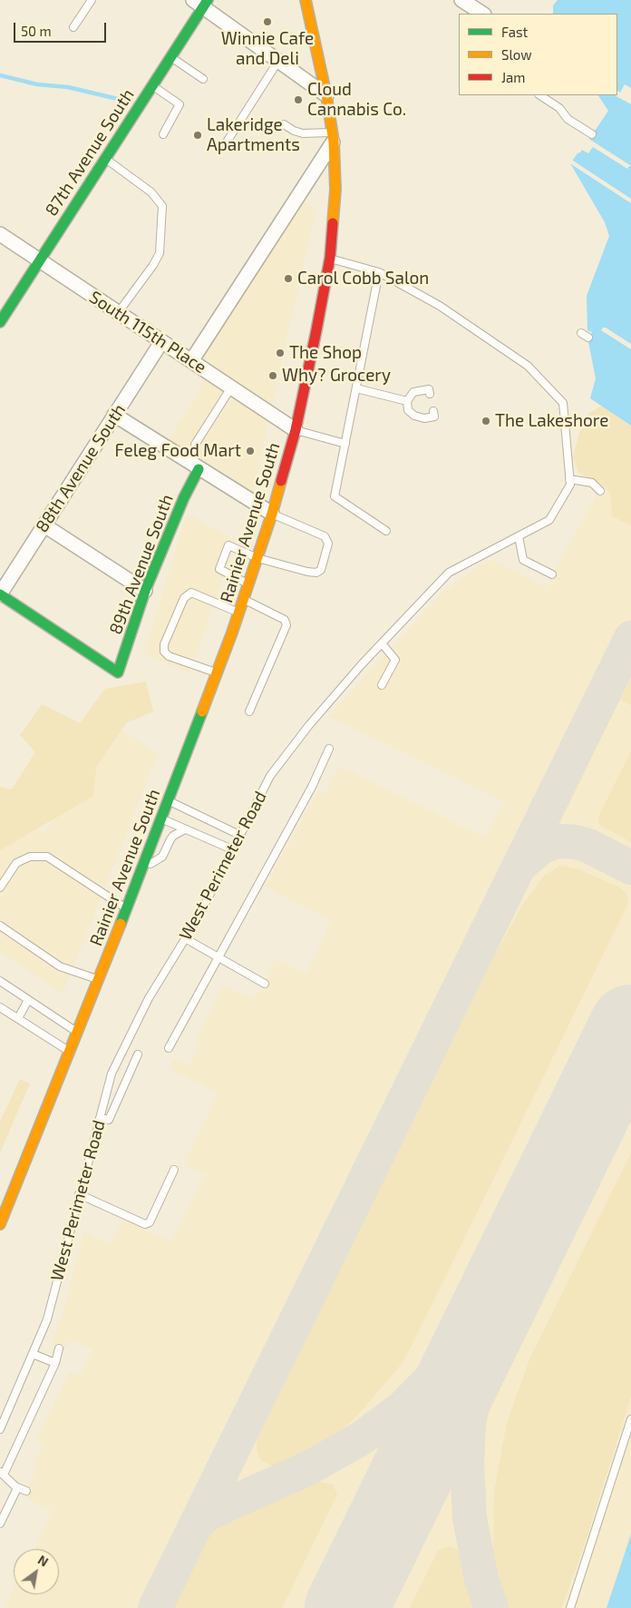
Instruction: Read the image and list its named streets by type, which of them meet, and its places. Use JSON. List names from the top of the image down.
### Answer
{
  "streets": {
    "main road": ["87th Avenue South", "Rainier Avenue South", "89th Avenue South"],
    "street": ["South 115th Place", "88th Avenue South"],
    "lane": ["West Perimeter Road"]
  },
  "crossings": [
    ["87th Avenue South", "South 115th Place"],
    ["South 115th Place", "88th Avenue South"],
    ["South 115th Place", "Rainier Avenue South"],
    ["88th Avenue South", "89th Avenue South"]
  ],
  "places": [
    "Winnie Cafe and Deli",
    "Cloud Cannabis Co.",
    "Lakeridge Apartments",
    "Carol Cobb Salon",
    "The Shop",
    "Why? Grocery",
    "The Lakeshore",
    "Feleg Food Mart"
  ],
  "legend": ["Fast", "Slow", "Jam"],
  "scale_bar": "50 m",
  "north": "top right"
}
